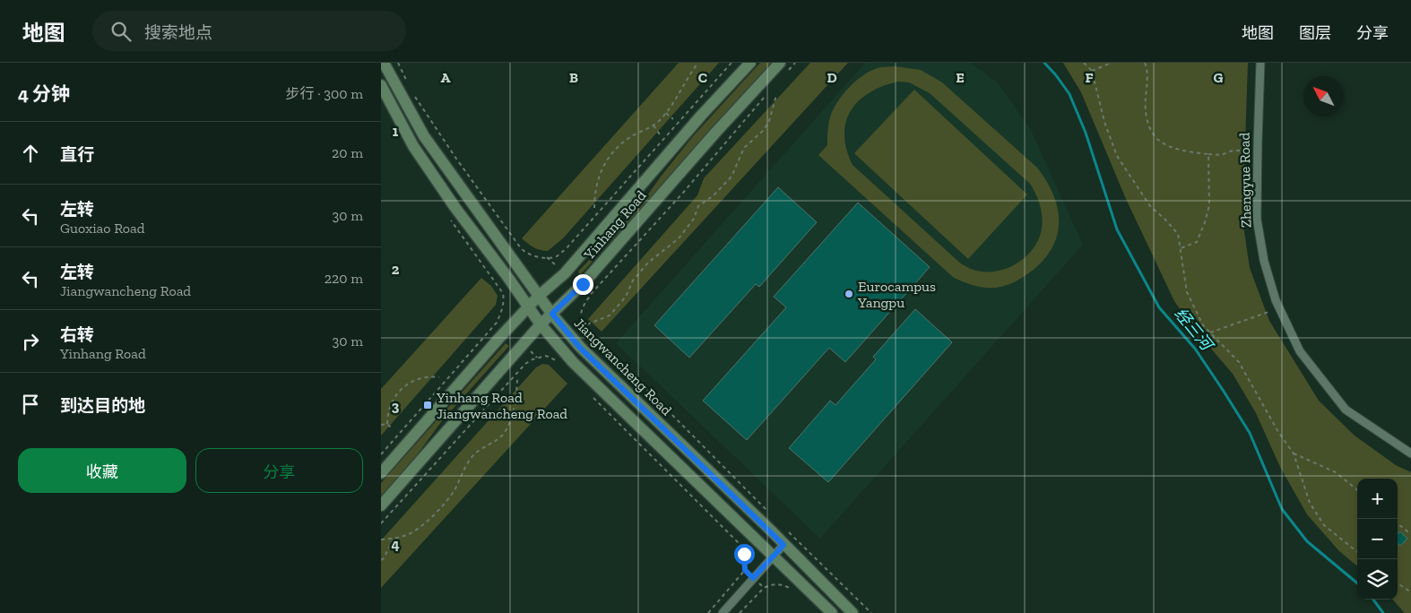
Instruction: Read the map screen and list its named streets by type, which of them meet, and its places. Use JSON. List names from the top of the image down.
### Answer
{
  "streets": {
    "street": ["Zhengyue Road", "Yinhang Road", "Jiangwancheng Road"]
  },
  "crossings": [
    ["Yinhang Road", "Jiangwancheng Road"]
  ],
  "water": ["经三河"],
  "places": {
    "other": ["Eurocampus Yangpu"],
    "transit": ["Yinhang Road Jiangwancheng Road"]
  },
  "north": "top left",
  "page": {
    "header": "地图",
    "search": "搜索地点",
    "nav": ["地图", "图层", "分享"],
    "heading": ["4 分钟", "步行 · 300 m"],
    "list": [
      ["直行", "20 m"],
      ["左转", "Guoxiao Road", "30 m"],
      ["左转", "Jiangwancheng Road", "220 m"],
      ["右转", "Yinhang Road", "30 m"],
      "到达目的地"
    ],
    "buttons": ["收藏", "分享"],
    "map_buttons": ["+", "−"]
  },
  "grid": {
    "columns": [
      "A",
      "B",
      "C",
      "D",
      "E",
      "F",
      "G"
    ],
    "rows": [
      "1",
      "2",
      "3",
      "4"
    ]
  }
}
